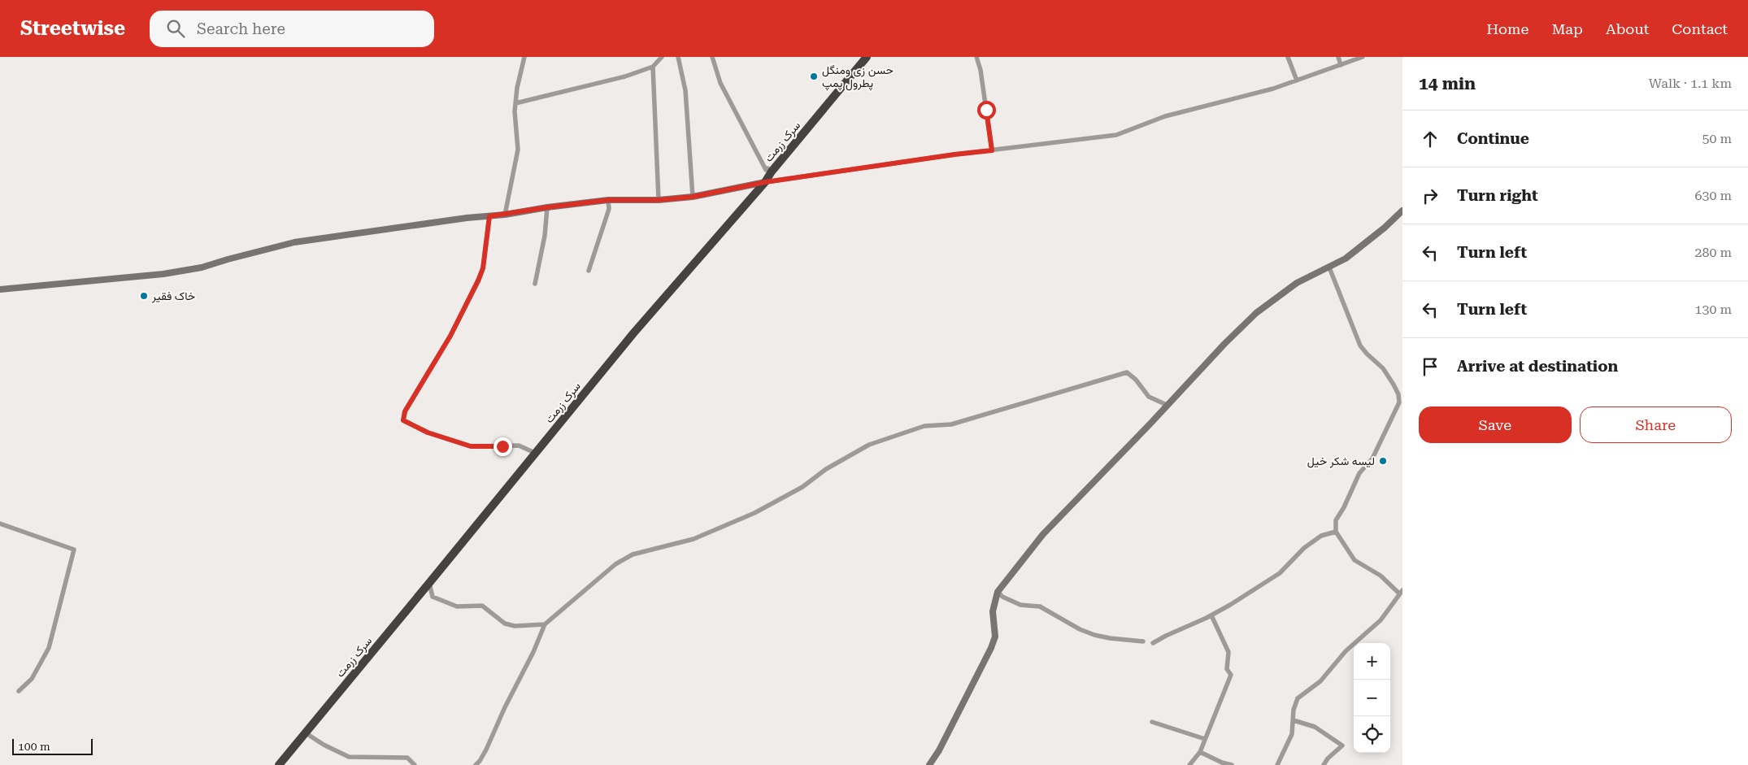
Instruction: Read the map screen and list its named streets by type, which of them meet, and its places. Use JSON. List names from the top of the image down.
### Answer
{
  "streets": {
    "highway": ["سرک زرمت"]
  },
  "places": ["حسن زی ومنگل پطرول پمپ", "خاک فقیر", "لیسه شکر خیل"],
  "scale_bar": "100 m",
  "page": {
    "header": "Streetwise",
    "search": "Search here",
    "nav": [
      "Home",
      "Map",
      "About",
      "Contact"
    ],
    "heading": ["14 min", "Walk · 1.1 km"],
    "list": [
      ["Continue", "50 m"],
      ["Turn right", "630 m"],
      ["Turn left", "280 m"],
      ["Turn left", "130 m"],
      "Arrive at destination"
    ],
    "buttons": ["Save", "Share"],
    "map_buttons": ["+", "−"],
    "scale": "100 m"
  }
}
